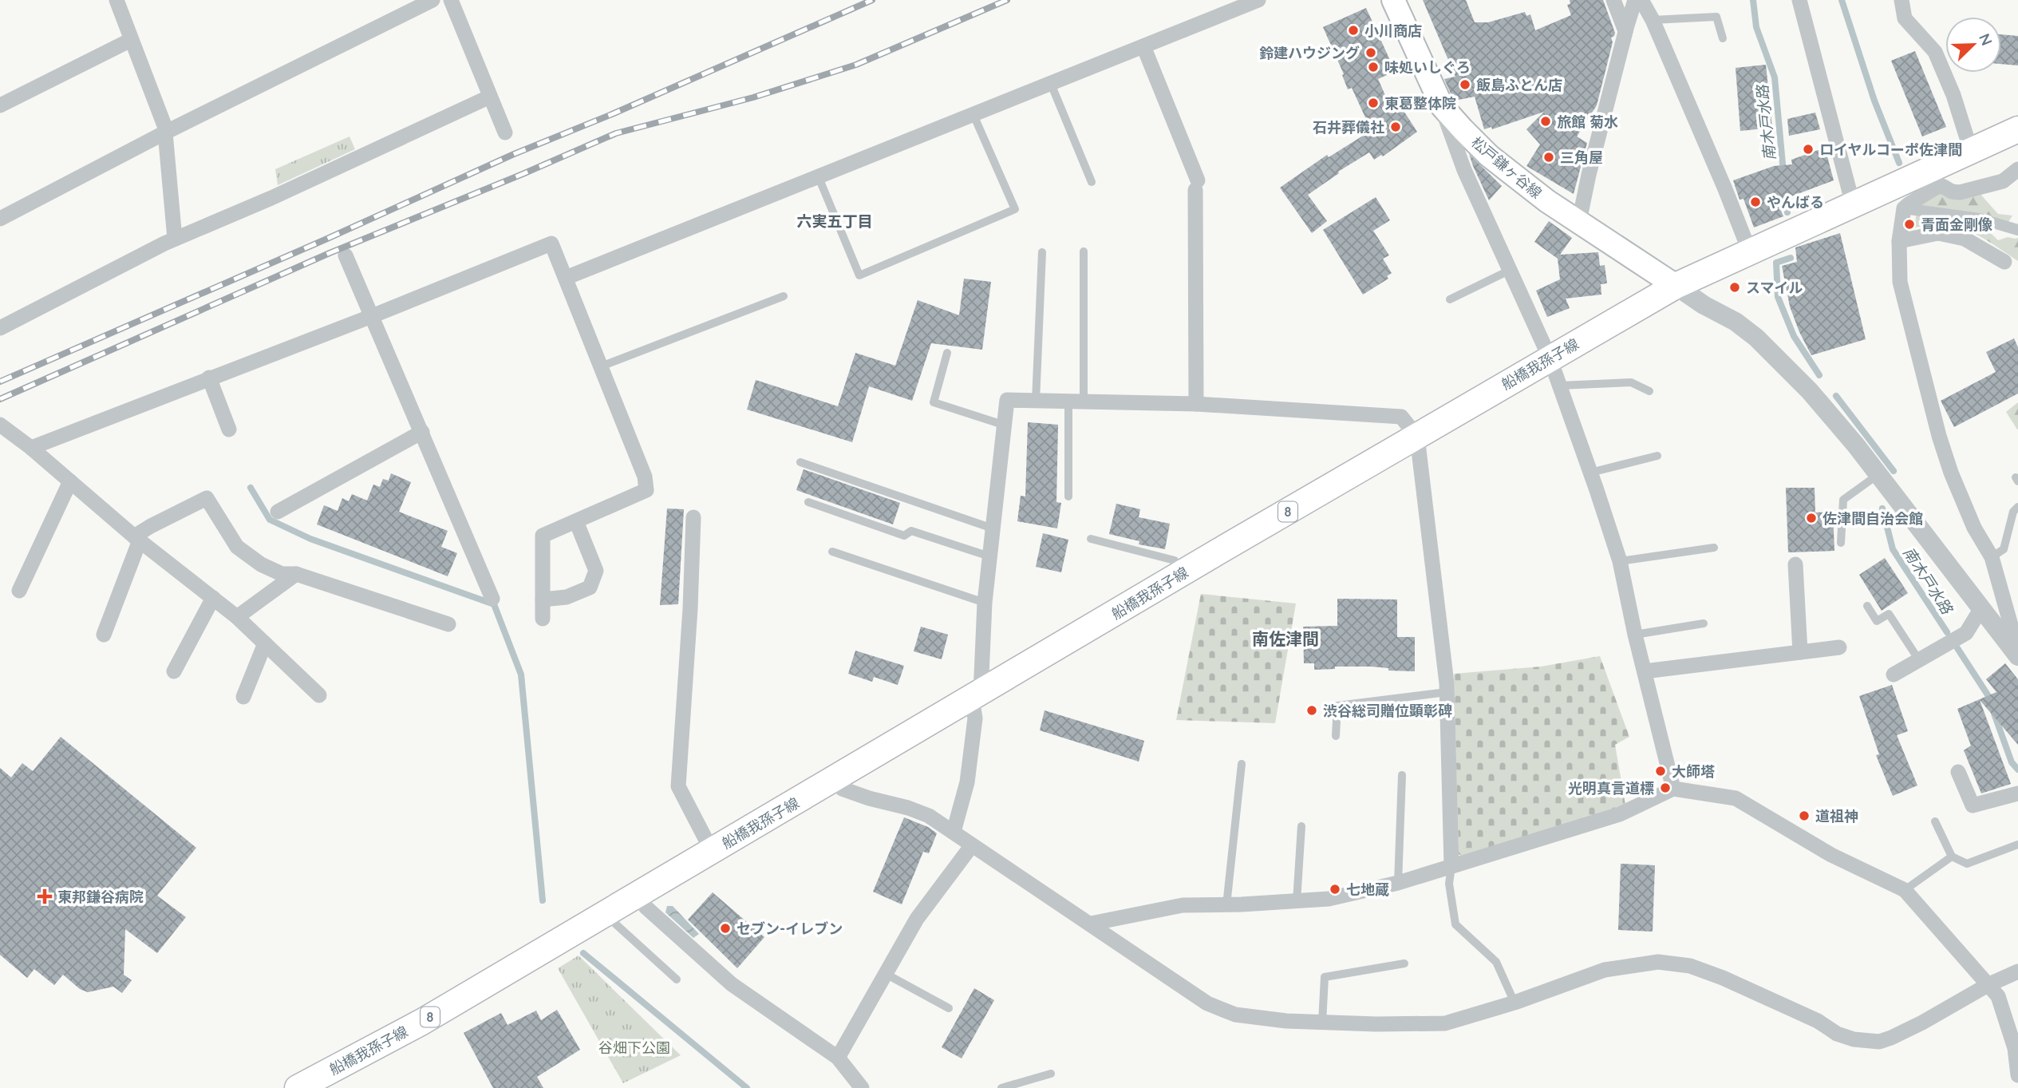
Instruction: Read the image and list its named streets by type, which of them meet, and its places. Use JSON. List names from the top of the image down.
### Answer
{
  "streets": {
    "main road": ["松戸鎌ヶ谷線", "船橋我孫子線", "8"]
  },
  "crossings": [
    ["松戸鎌ヶ谷線", "船橋我孫子線"]
  ],
  "districts": ["六実五丁目", "南佐津間"],
  "water": ["南木戸水路"],
  "parks": ["谷畑下公園"],
  "places": {
    "other": [
      "小川商店",
      "鈴建ハウジング",
      "味処いしぐろ",
      "飯島ふとん店",
      "東葛整体院",
      "旅館 菊水",
      "石井葬儀社",
      "ロイヤルコーポ佐津間",
      "三角屋",
      "やんばる",
      "青面金剛像",
      "スマイル",
      "佐津間自治会館",
      "渋谷総司贈位顕彰碑",
      "大師塔",
      "光明真言道標",
      "道祖神",
      "七地蔵",
      "セブン-イレブン"
    ],
    "health": ["東邦鎌谷病院"]
  },
  "north": "top right"
}
